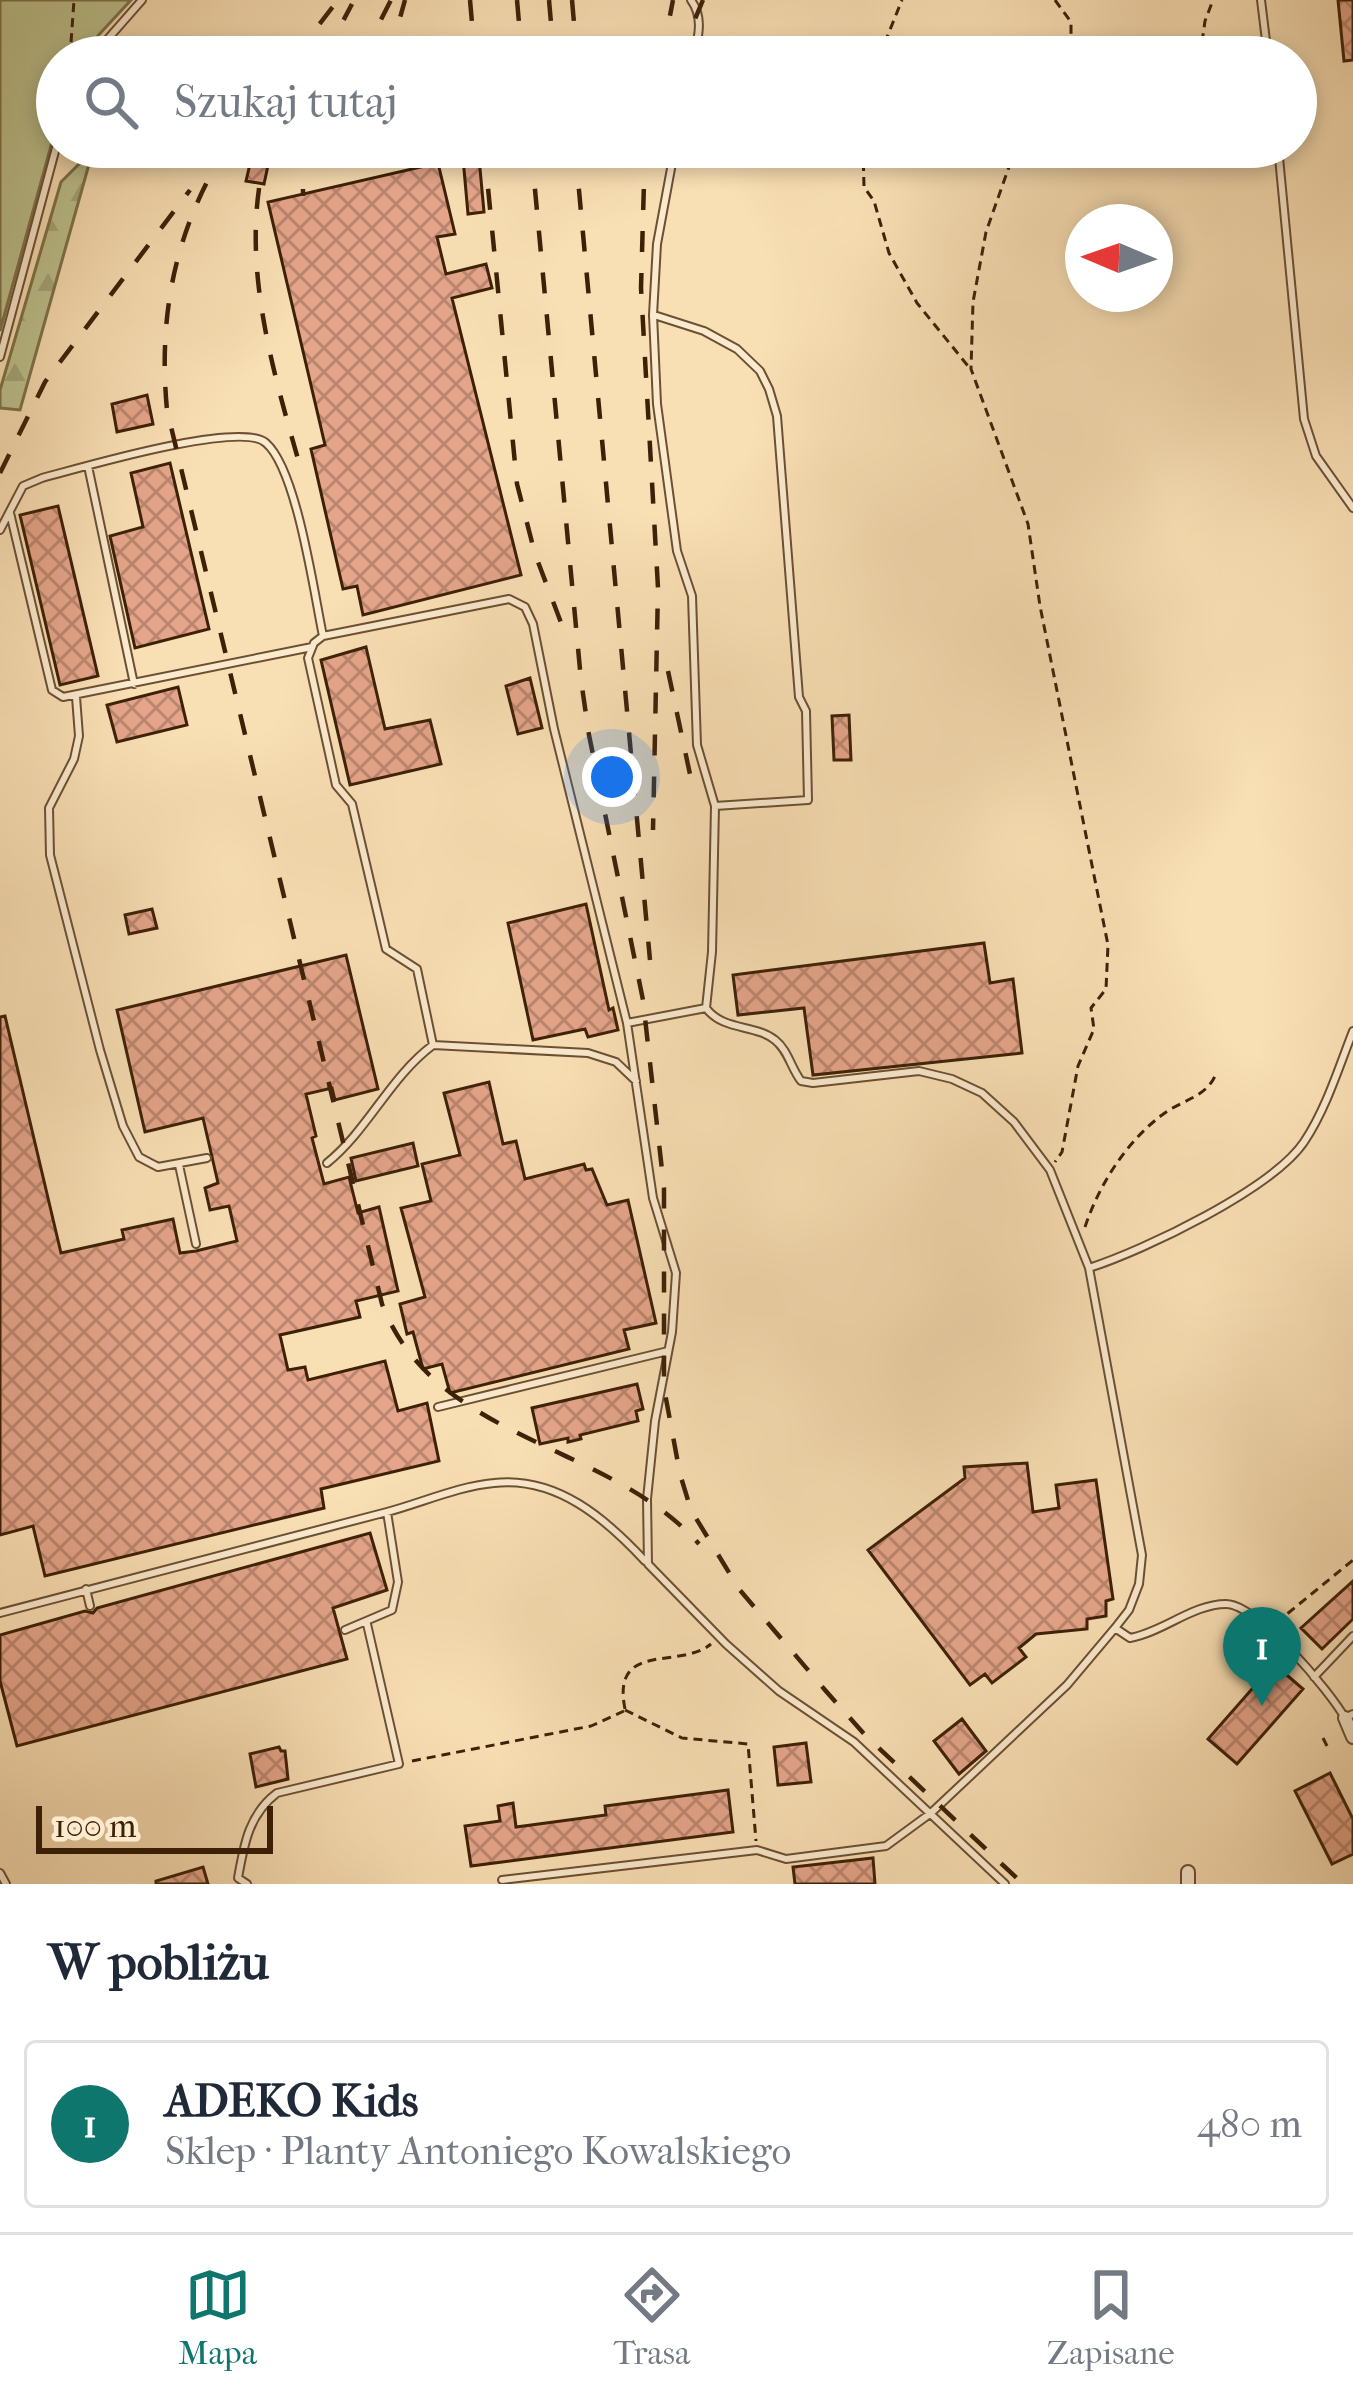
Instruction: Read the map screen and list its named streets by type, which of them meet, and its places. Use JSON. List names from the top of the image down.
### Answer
{
  "scale_bar": "100 m",
  "north": "left",
  "page": {
    "search": "Szukaj tutaj",
    "pins": "1",
    "scale": "100 m",
    "heading": "W pobliżu",
    "list": [
      {
        "mark": "1",
        "name": "ADEKO Kids",
        "note": "Sklep · Planty Antoniego Kowalskiego",
        "value": "480 m"
      }
    ],
    "nav": ["Mapa", "Trasa", "Zapisane"]
  }
}
